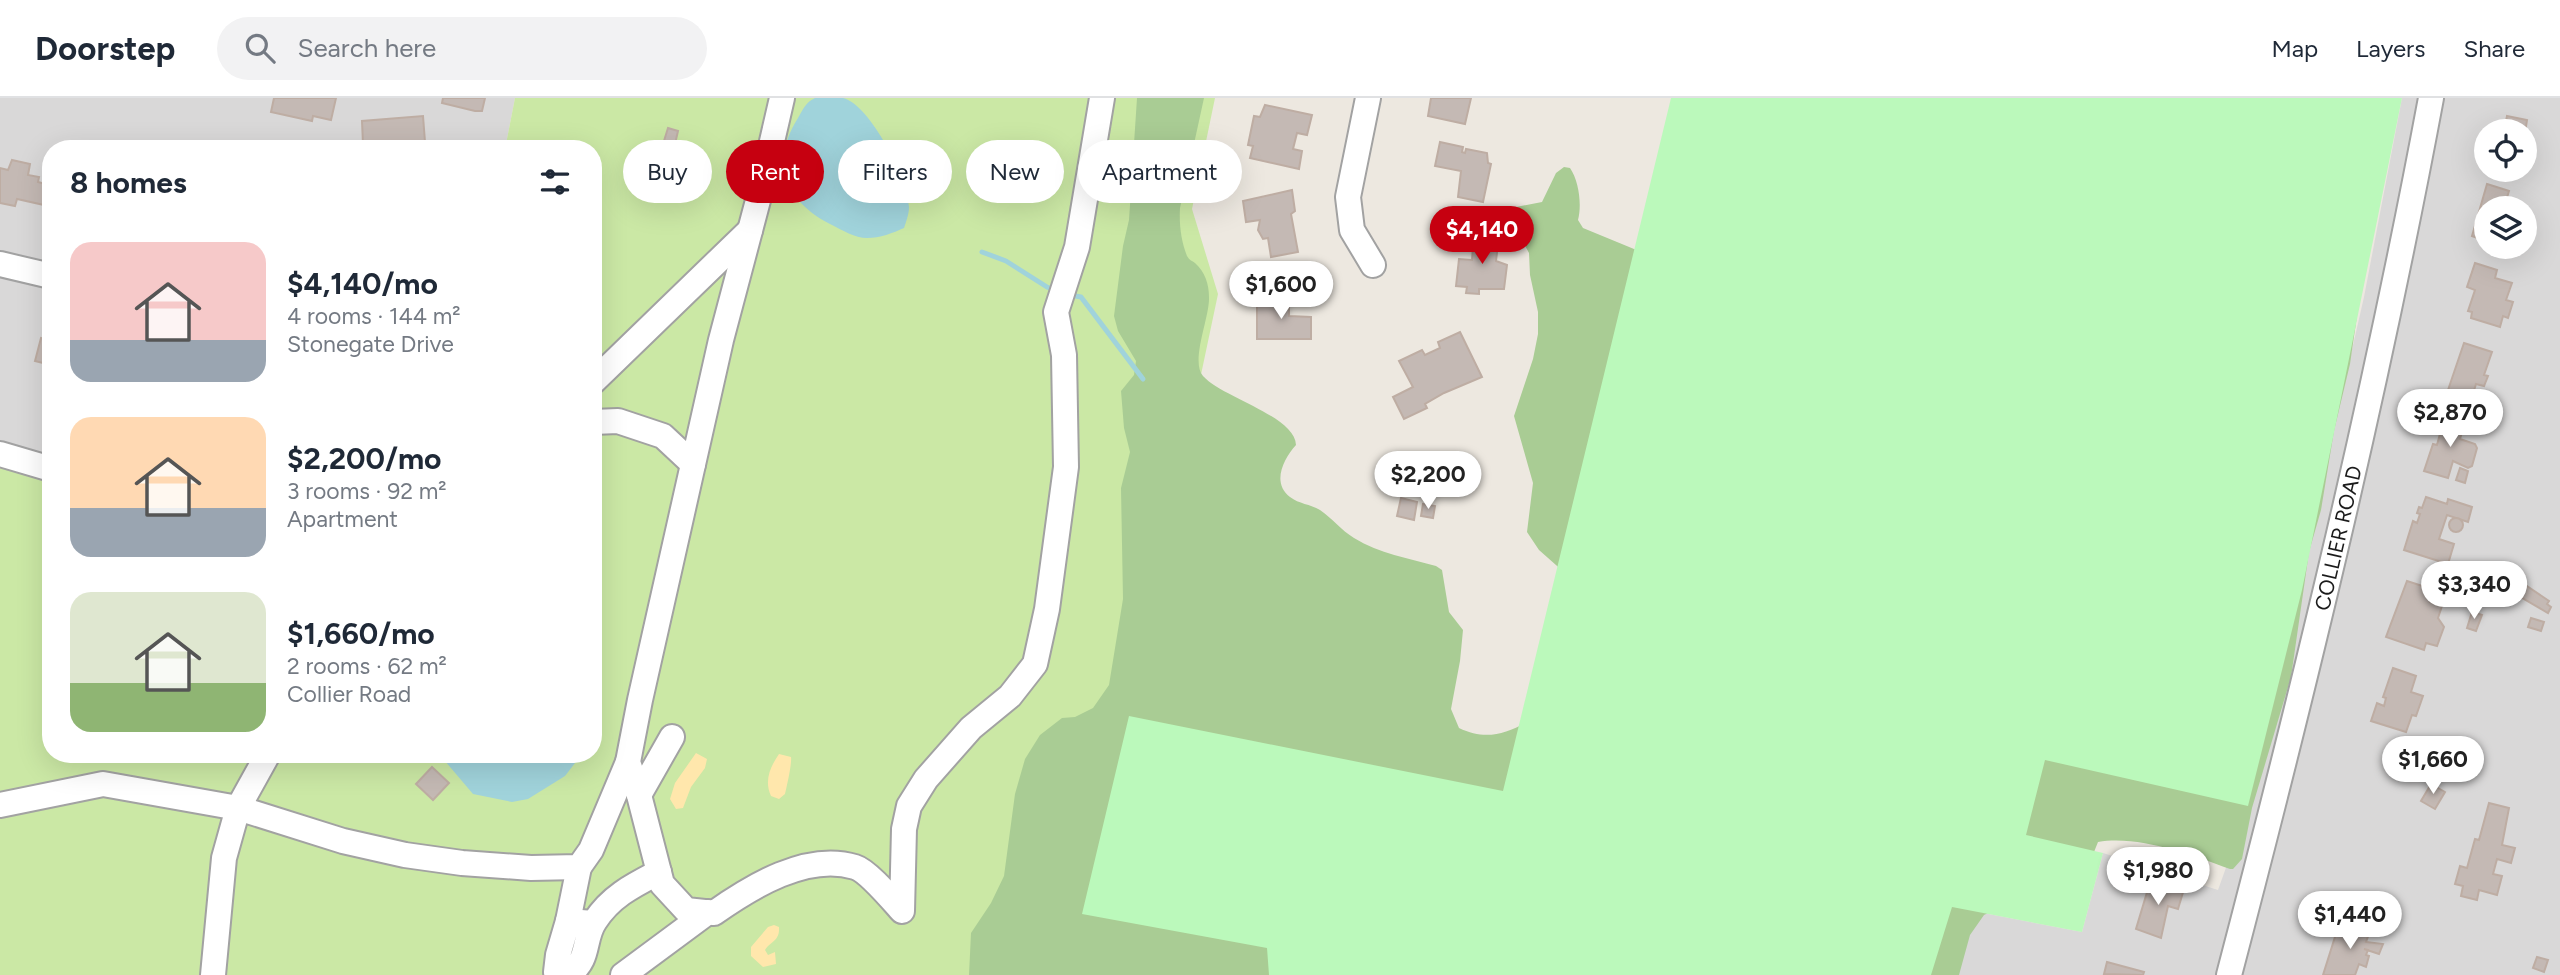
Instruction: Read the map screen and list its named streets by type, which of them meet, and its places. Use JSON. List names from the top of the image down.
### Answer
{
  "streets": {
    "street": ["COLLIER ROAD"]
  },
  "page": {
    "header": "Doorstep",
    "search": "Search here",
    "nav": ["Map", "Layers", "Share"],
    "chip": [
      "Buy",
      "Rent",
      "Filters",
      "New",
      "Apartment"
    ],
    "heading": "8 homes",
    "price": [
      "$4,140",
      "$1,600",
      "$2,870",
      "$2,200",
      "$3,340",
      "$1,660",
      "$1,980",
      "$1,440"
    ],
    "list": [
      {
        "name": "$4,140/mo",
        "note": "4 rooms · 144 m² · Stonegate Drive"
      },
      {
        "name": "$2,200/mo",
        "note": "3 rooms · 92 m² · Apartment"
      },
      {
        "name": "$1,660/mo",
        "note": "2 rooms · 62 m² · Collier Road"
      }
    ]
  }
}
